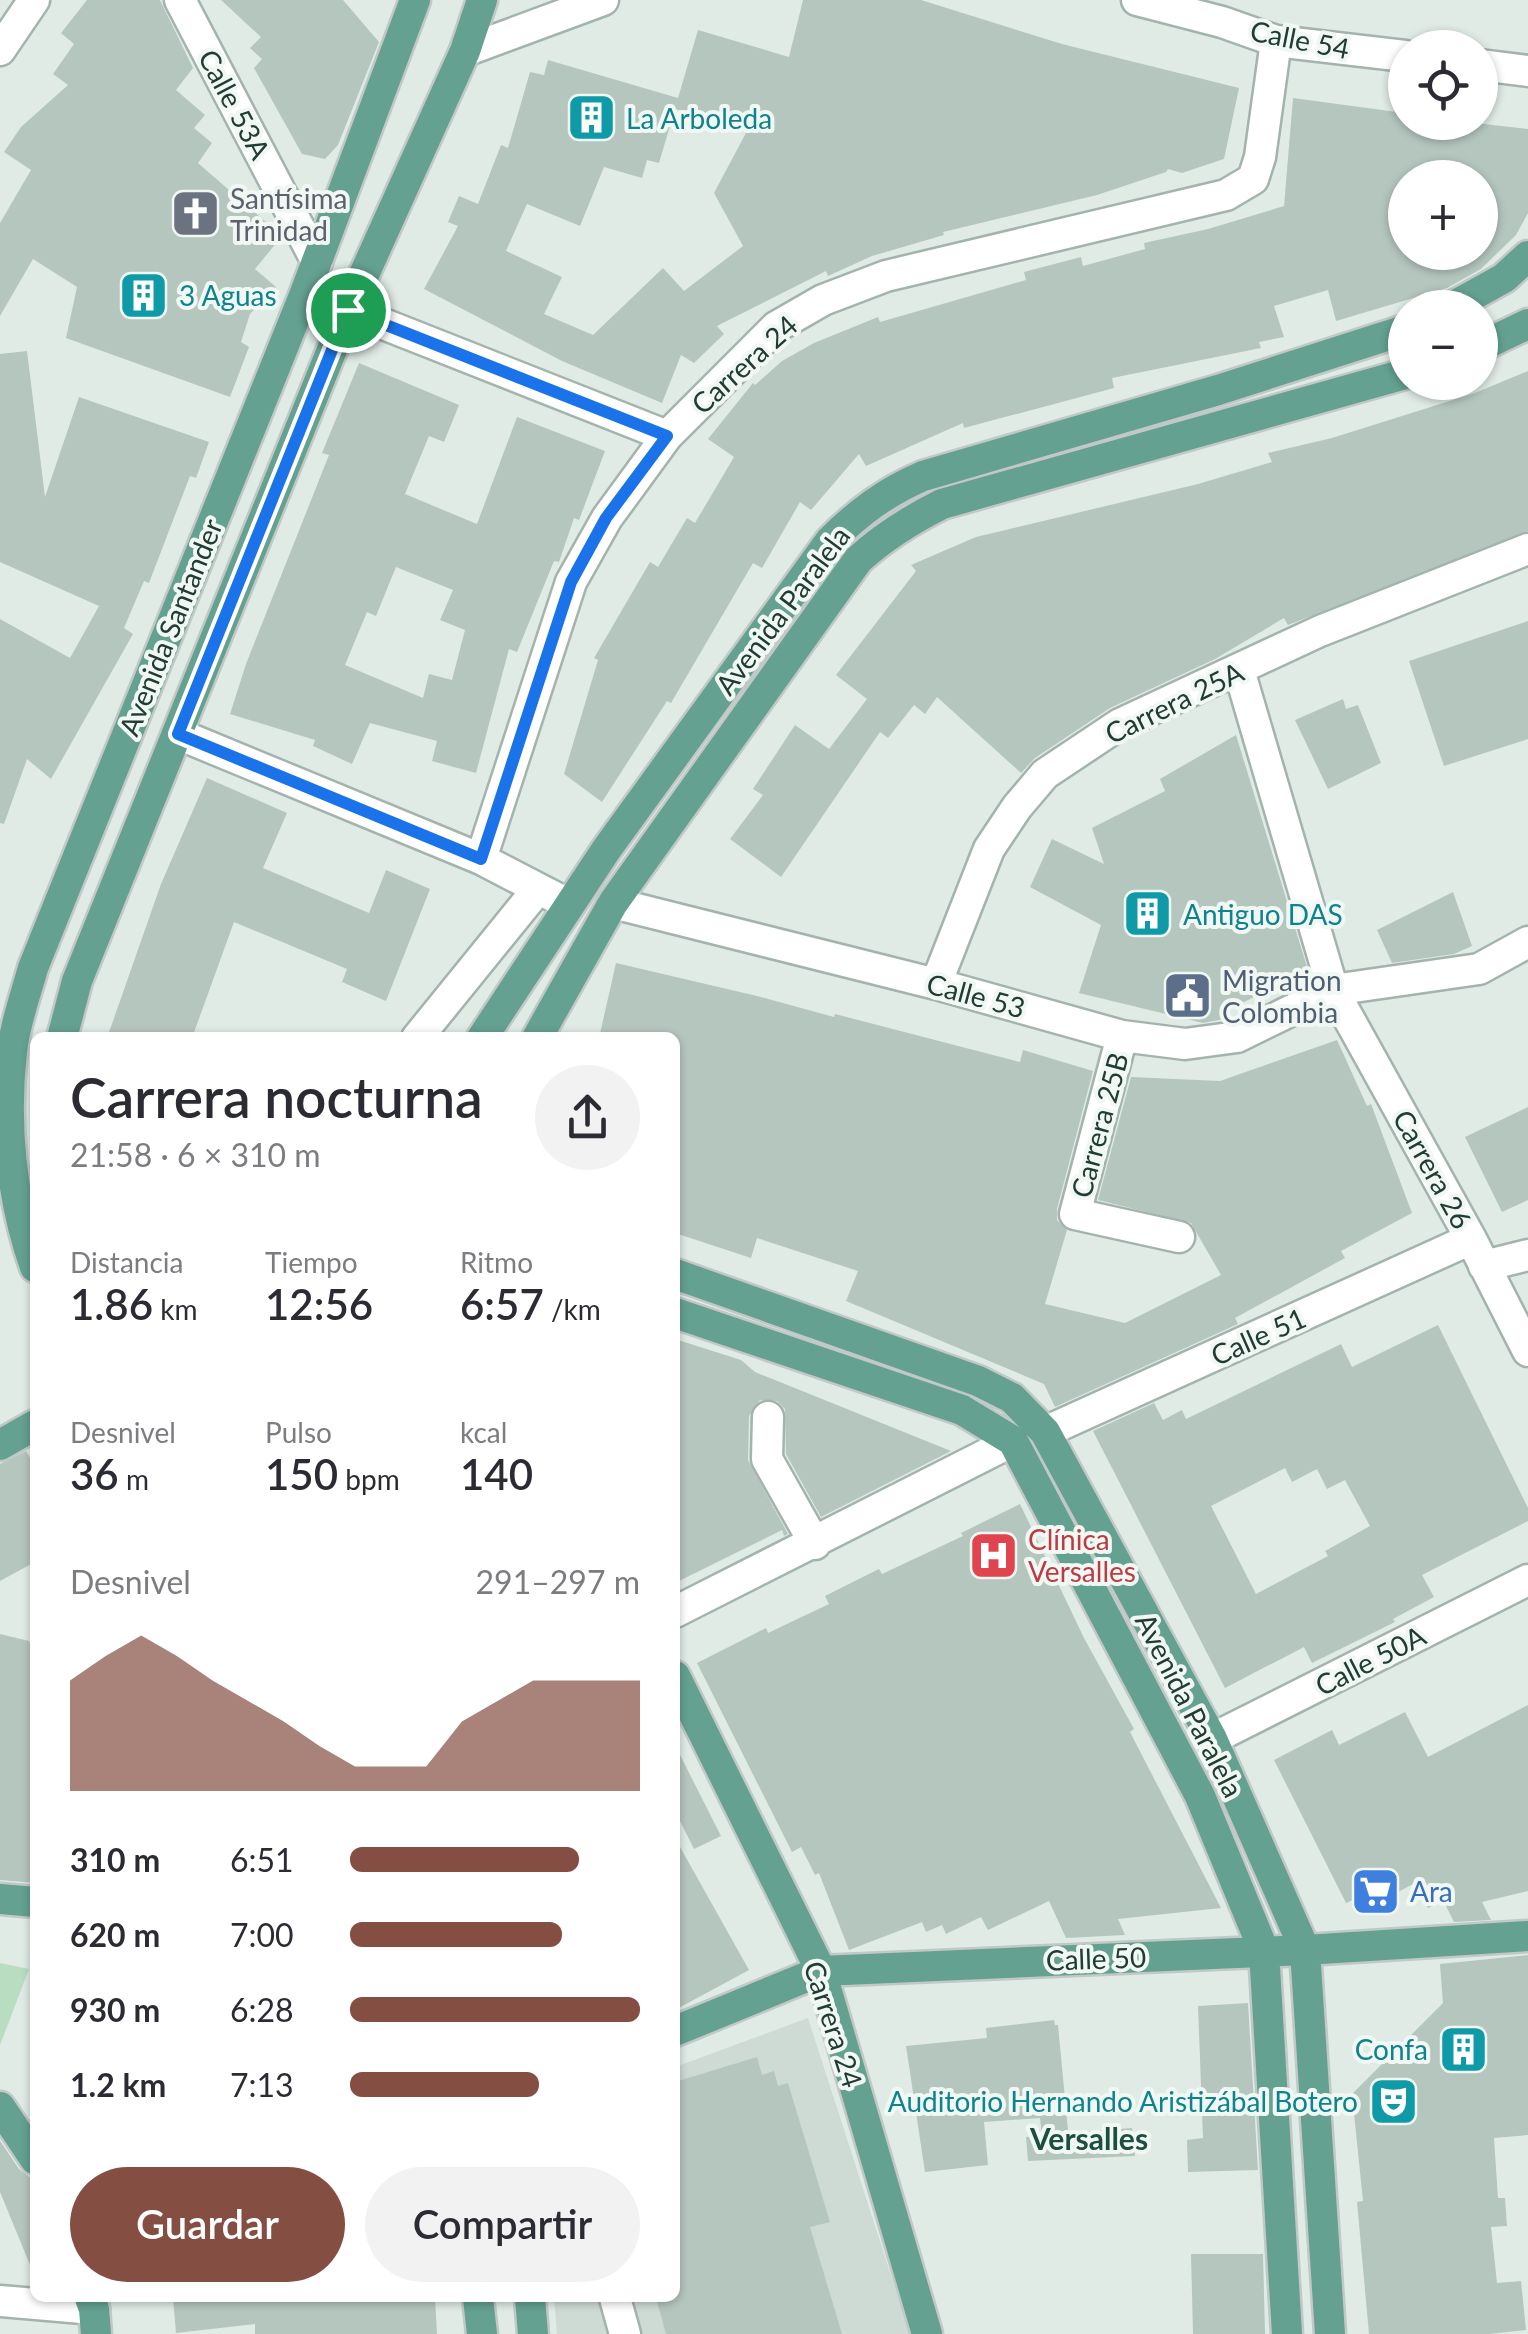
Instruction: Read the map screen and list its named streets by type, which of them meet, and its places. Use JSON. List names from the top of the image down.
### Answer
{
  "streets": {
    "main road": [
      "Carrera 24",
      "Avenida Paralela",
      "Avenida Santander",
      "Calle 50"
    ],
    "street": [
      "Calle 54",
      "Calle 53A",
      "Carrera 25A",
      "Calle 53",
      "Carrera 25B",
      "Carrera 26",
      "Calle 51",
      "Calle 50A"
    ]
  },
  "crossings": [
    ["Calle 54", "Carrera 24"],
    ["Calle 53A", "Avenida Santander"],
    ["Carrera 24", "Calle 50"],
    ["Avenida Paralela", "Calle 53"],
    ["Avenida Paralela", "Calle 51"],
    ["Avenida Paralela", "Calle 50A"],
    ["Avenida Paralela", "Calle 50"],
    ["Carrera 25A", "Calle 53"],
    ["Carrera 25A", "Carrera 26"],
    ["Calle 53", "Carrera 25B"],
    ["Calle 53", "Carrera 26"],
    ["Carrera 26", "Calle 51"]
  ],
  "districts": ["Versalles"],
  "places": {
    "building": [
      "La Arboleda",
      "3 Aguas",
      "Antiguo DAS",
      "Confa"
    ],
    "church": ["Santísima Trinidad"],
    "public building": ["Migration Colombia"],
    "hospital": ["Clínica Versalles"],
    "supermarket": ["Ara"],
    "theatre": ["Auditorio Hernando Aristizábal Botero"]
  },
  "page": {
    "map_buttons": ["+", "−"],
    "heading": ["Carrera nocturna", "21:58 · 6 × 310 m"],
    "stats": [
      ["Distancia", "1.86 km"],
      ["Tiempo", "12:56"],
      ["Ritmo", "6:57 /km"],
      ["Desnivel", "36 m"],
      ["Pulso", "150 bpm"],
      ["kcal", "140"]
    ],
    "chart": ["Desnivel", "291–297 m"],
    "list": [
      {
        "name": "310 m",
        "note": "6:51"
      },
      {
        "name": "620 m",
        "note": "7:00"
      },
      {
        "name": "930 m",
        "note": "6:28"
      },
      {
        "name": "1.2 km",
        "note": "7:13"
      }
    ],
    "buttons": ["Guardar", "Compartir"]
  }
}
